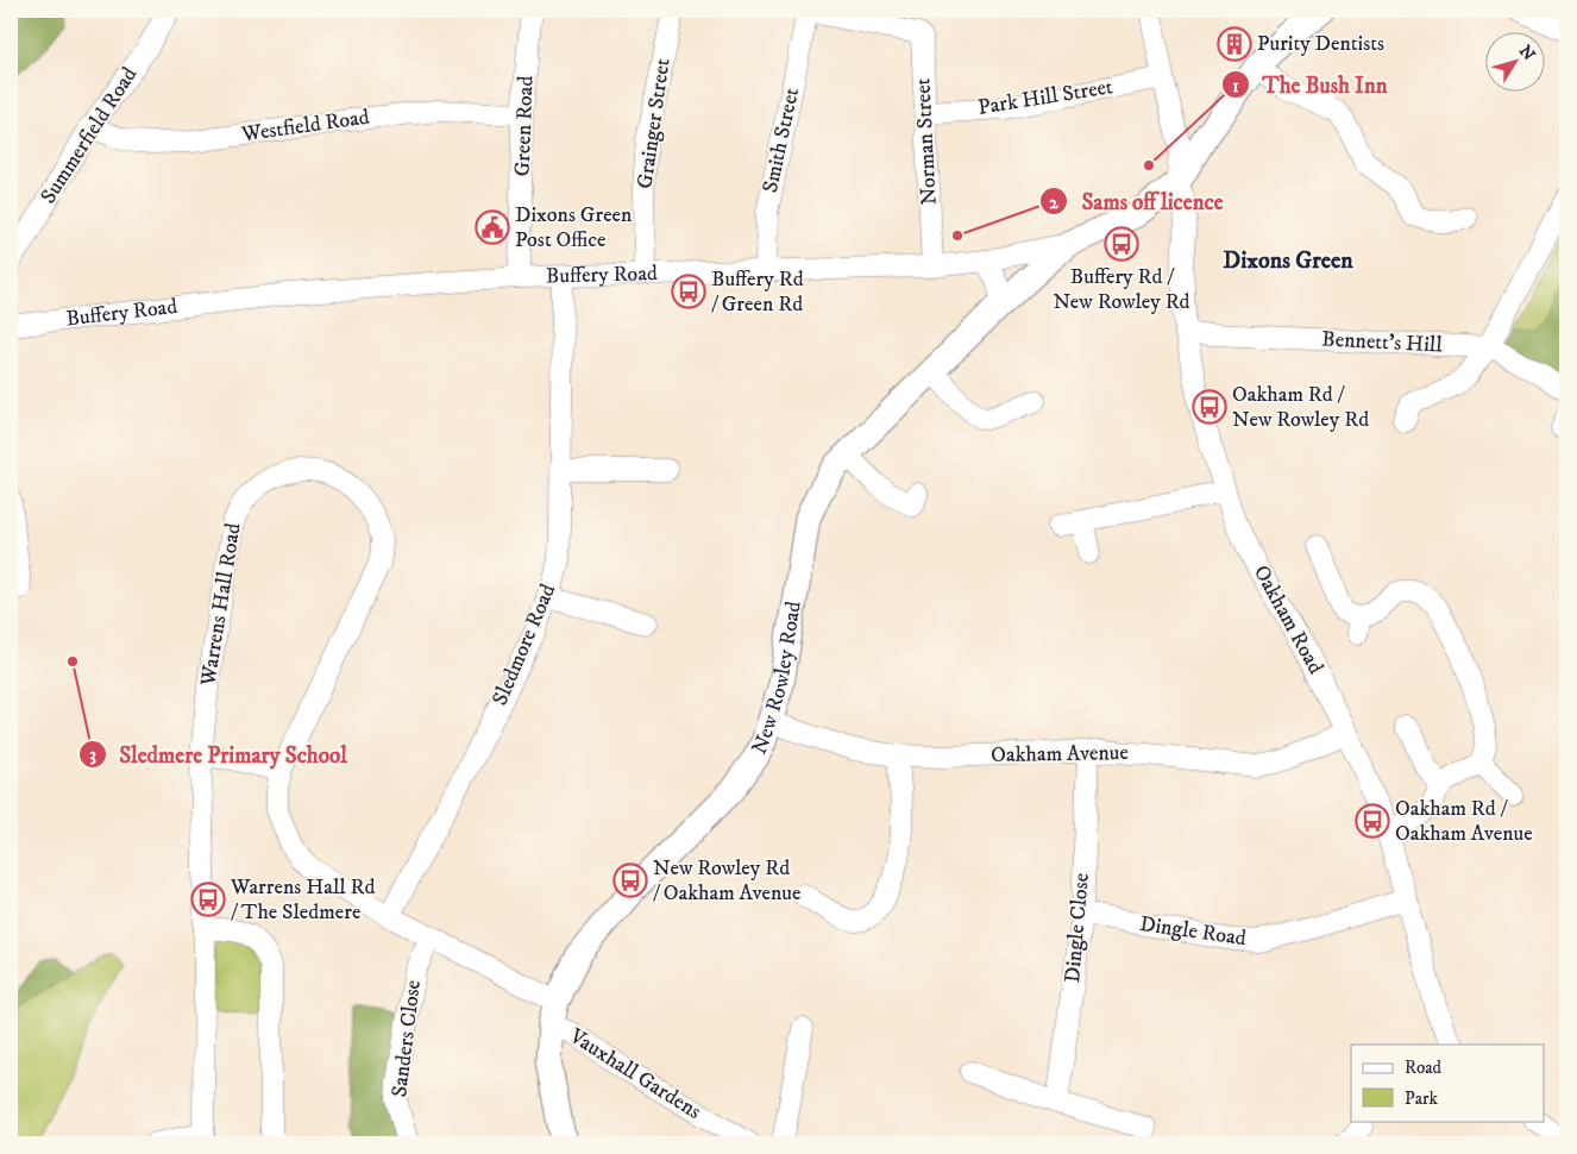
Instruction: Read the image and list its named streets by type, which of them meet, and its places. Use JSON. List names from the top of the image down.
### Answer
{
  "streets": {
    "main road": ["Buffery Road", "New Rowley Road"],
    "street": [
      "Park Hill Street",
      "Grainger Street",
      "Westfield Road",
      "Green Road",
      "Summerfield Road",
      "Smith Street",
      "Norman Street",
      "Bennett's Hill",
      "Warrens Hall Road",
      "Oakham Road",
      "Sledmore Road",
      "Oakham Avenue",
      "Dingle Close",
      "Dingle Road",
      "Sanders Close",
      "Vauxhall Gardens"
    ]
  },
  "crossings": [
    ["Park Hill Street", "Norman Street"],
    ["Grainger Street", "Buffery Road"],
    ["Westfield Road", "Green Road"],
    ["Westfield Road", "Summerfield Road"],
    ["Green Road", "Buffery Road"],
    ["Smith Street", "Norman Street"],
    ["Smith Street", "Buffery Road"],
    ["Norman Street", "Buffery Road"],
    ["Buffery Road", "Oakham Road"],
    ["Buffery Road", "Sledmore Road"],
    ["Buffery Road", "New Rowley Road"],
    ["Bennett's Hill", "Oakham Road"],
    ["Warrens Hall Road", "Sledmore Road"],
    ["Warrens Hall Road", "New Rowley Road"],
    ["Warrens Hall Road", "Sanders Close"],
    ["Warrens Hall Road", "Vauxhall Gardens"],
    ["Oakham Road", "Oakham Avenue"],
    ["Oakham Road", "Dingle Road"],
    ["New Rowley Road", "Oakham Avenue"],
    ["New Rowley Road", "Vauxhall Gardens"],
    ["Oakham Avenue", "Dingle Close"],
    ["Dingle Close", "Dingle Road"]
  ],
  "districts": ["Dixons Green"],
  "places": {
    "building": ["Purity Dentists"],
    "other": ["The Bush Inn", "Sams off licence", "Sledmere Primary School"],
    "public building": ["Dixons Green Post Office"],
    "bus stop": [
      "Buffery Rd / New Rowley Rd",
      "Buffery Rd / Green Rd",
      "Oakham Rd / New Rowley Rd",
      "Oakham Rd / Oakham Avenue",
      "New Rowley Rd / Oakham Avenue",
      "Warrens Hall Rd / The Sledmere"
    ]
  },
  "legend": ["Road", "Park"],
  "north": "top right"
}
